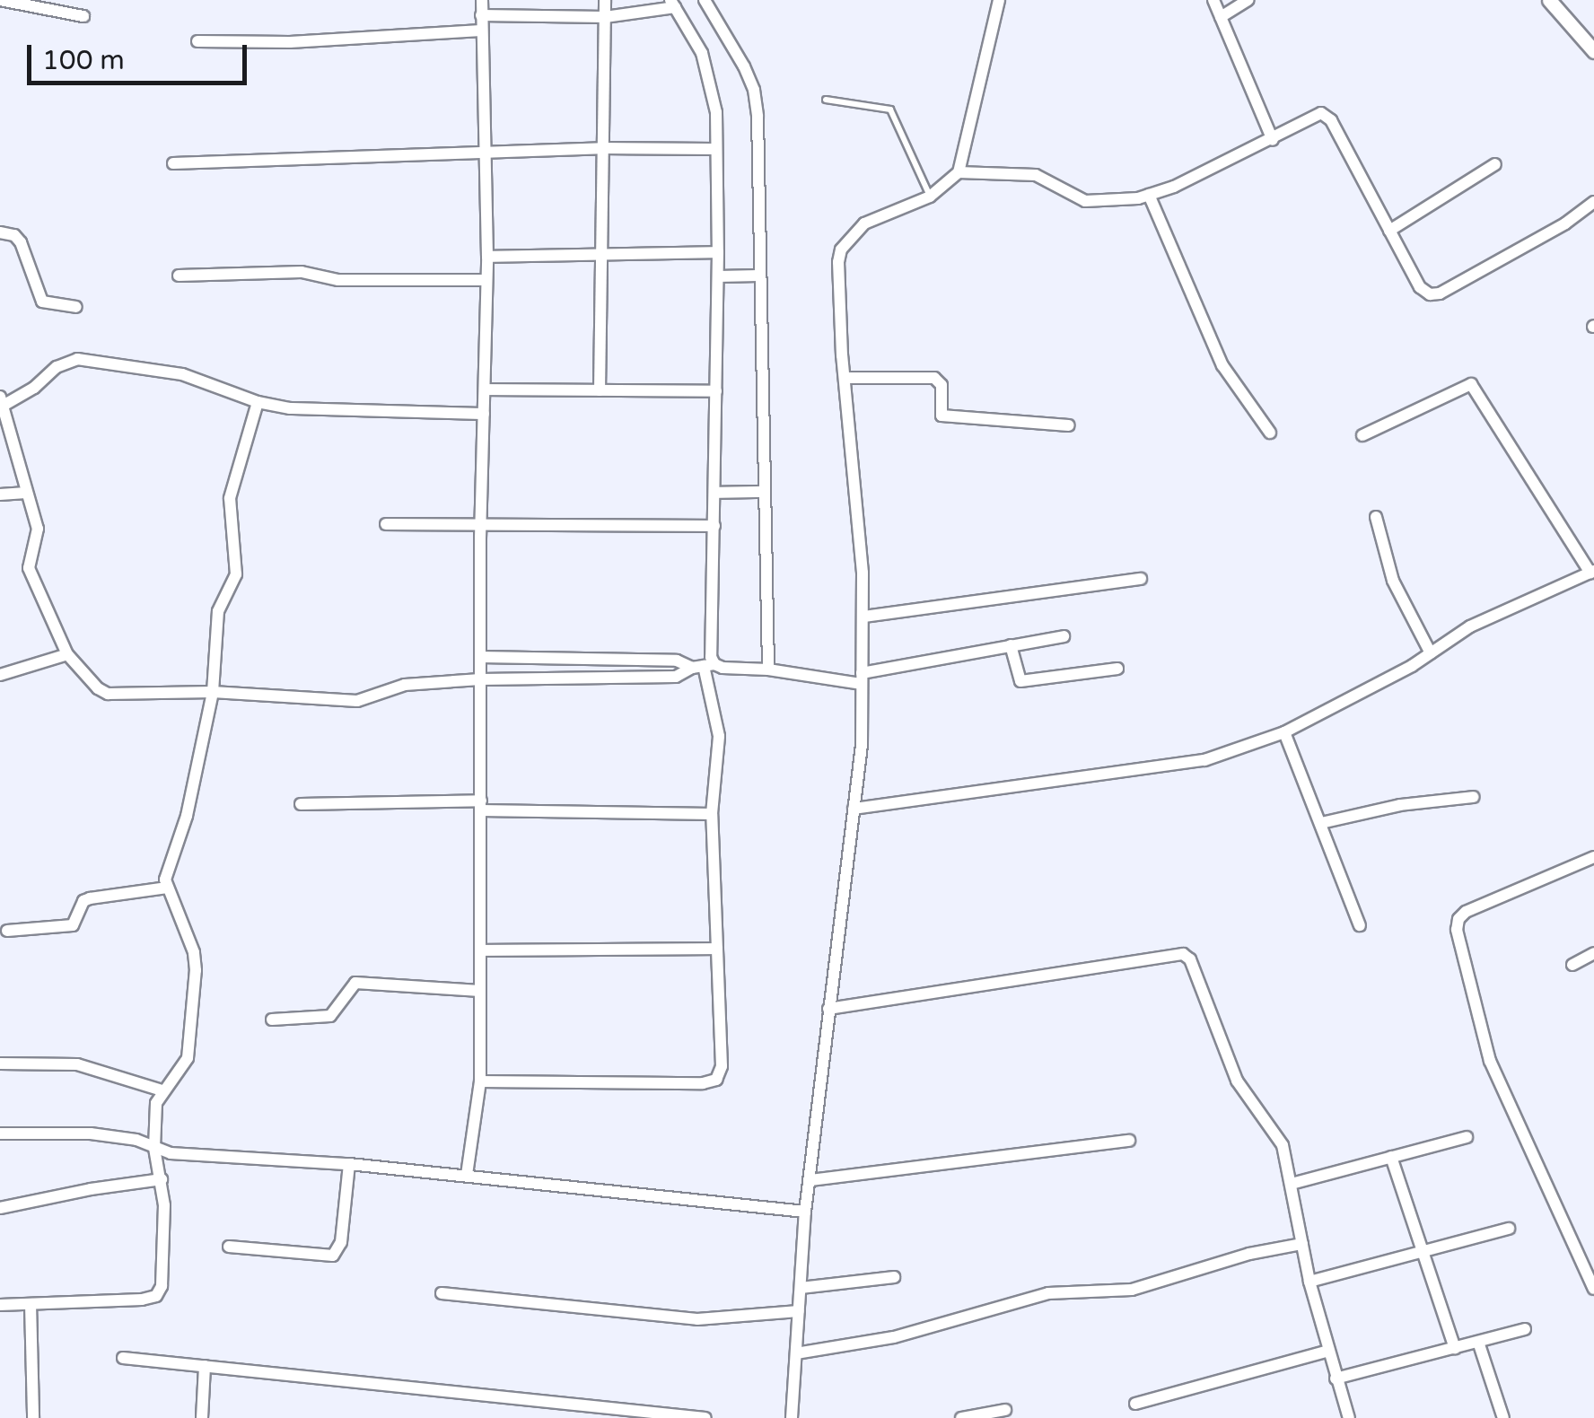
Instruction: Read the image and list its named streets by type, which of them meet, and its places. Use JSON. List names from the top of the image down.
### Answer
{
  "scale_bar": "100 m"
}
